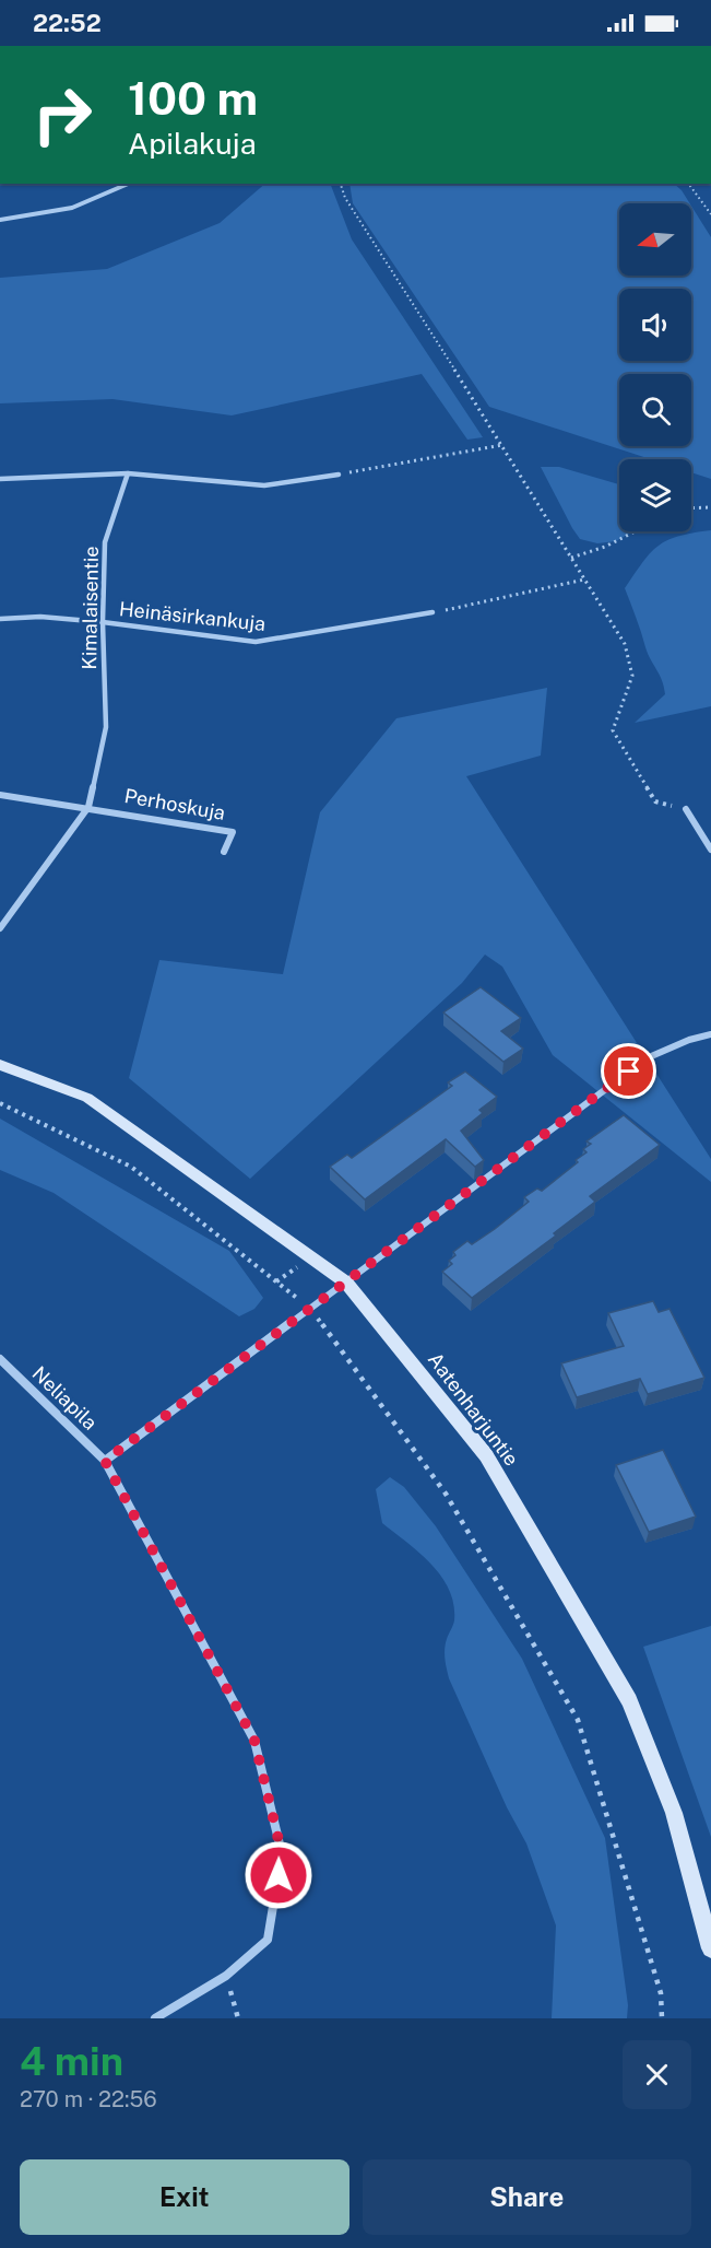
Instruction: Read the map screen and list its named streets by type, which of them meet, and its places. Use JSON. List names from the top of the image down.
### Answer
{
  "streets": {
    "street": [
      "Kimalaisentie",
      "Heinäsirkankuja",
      "Perhoskuja",
      "Neliapila",
      "Aatenharjuntie"
    ]
  },
  "crossings": [
    ["Kimalaisentie", "Heinäsirkankuja"],
    ["Kimalaisentie", "Perhoskuja"]
  ],
  "north": "left",
  "page": {
    "status": "22:52",
    "turn": ["100 m", "Apilakuja"],
    "heading": ["4 min", "270 m · 22:56"],
    "buttons": ["Exit", "Share"]
  }
}
